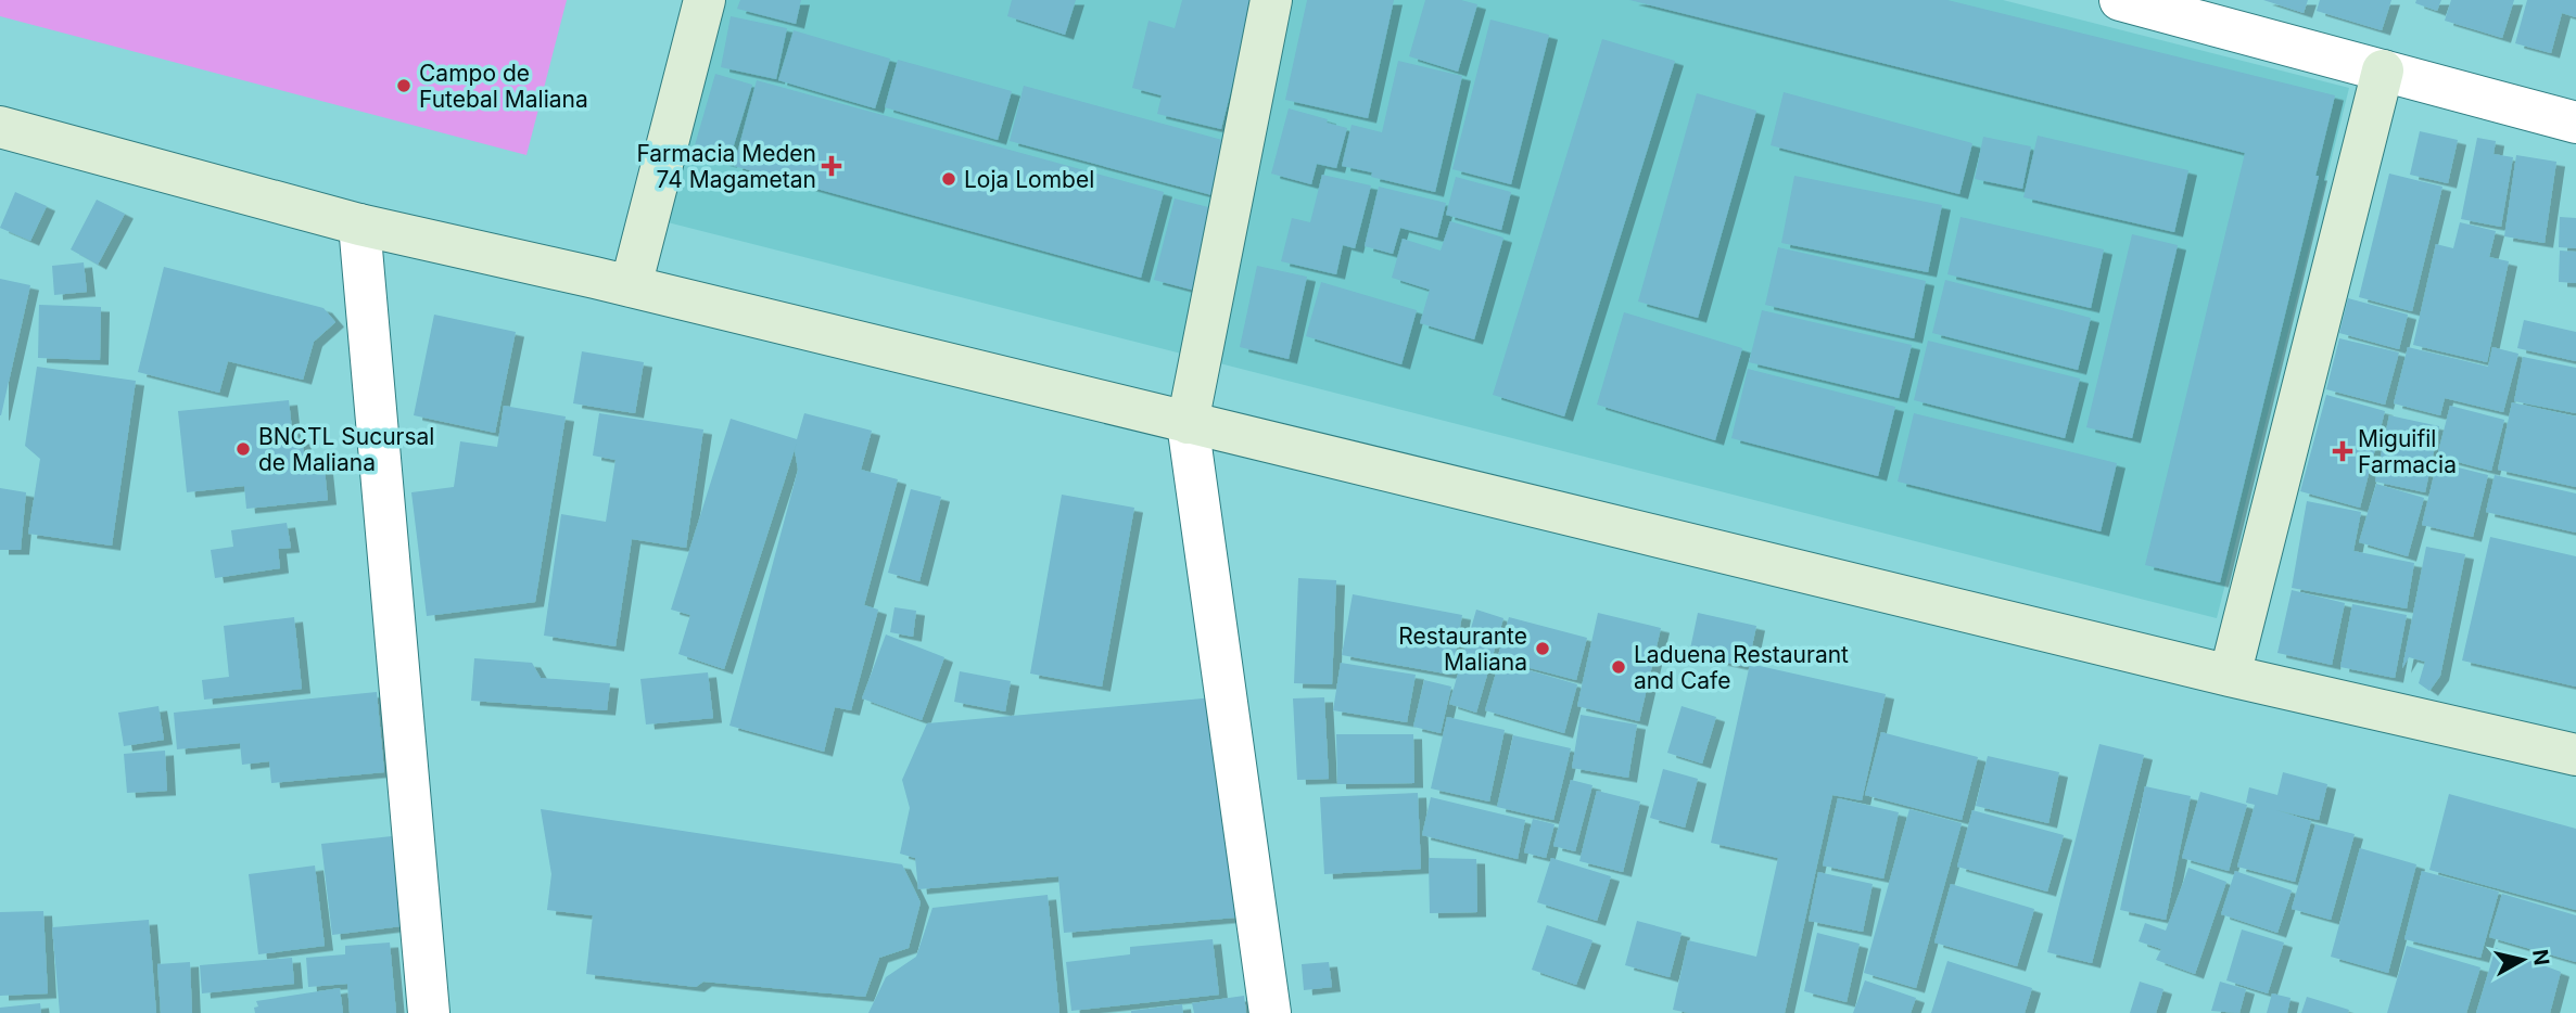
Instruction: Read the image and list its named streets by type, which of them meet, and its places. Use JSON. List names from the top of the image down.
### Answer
{
  "places": {
    "other": [
      "Campo de Futebal Maliana",
      "Loja Lombel",
      "BNCTL Sucursal de Maliana",
      "Restaurante Maliana",
      "Laduena Restaurant and Cafe"
    ],
    "health": ["Farmacia Meden 74 Magametan", "Miguifil Farmacia"]
  },
  "north": "right"
}
